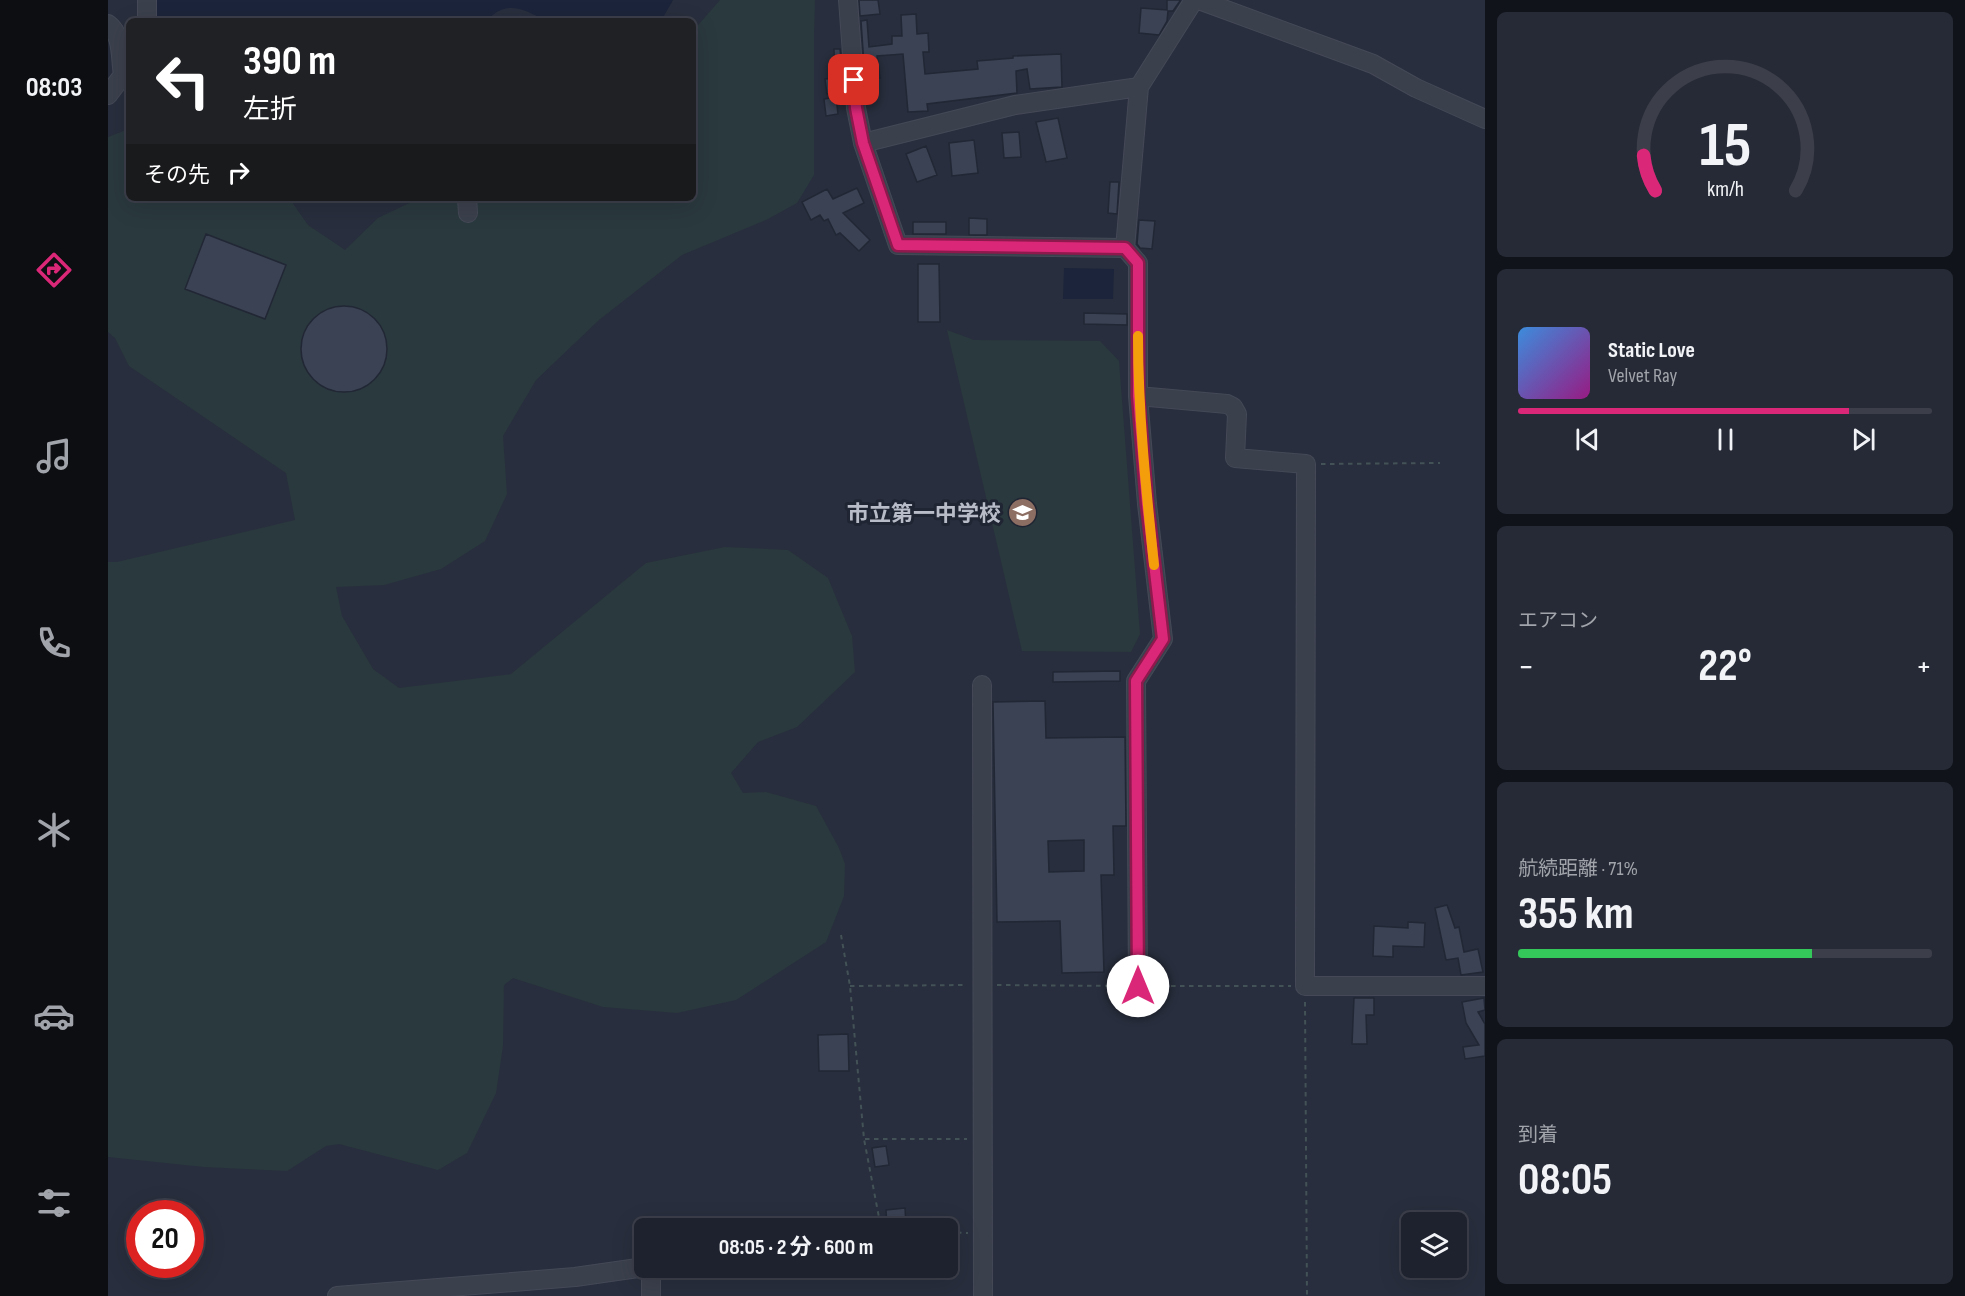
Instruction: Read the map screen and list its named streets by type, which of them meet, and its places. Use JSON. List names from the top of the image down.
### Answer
{
  "places": {
    "school or university": ["市立第一中学校"]
  },
  "page": {
    "tabs": "08:03",
    "turn": ["390 m", "左折"],
    "then": "その先",
    "song": ["Static Love", "Velvet Ray"],
    "tile": [
      "エアコン",
      ["航続距離 · 71%", "355 km"],
      ["到着", "08:05"]
    ],
    "heat": ["−", "22°", "+"],
    "limit": "20",
    "trip": "08:05 · 2 分 · 600 m",
    "gauge": ["15", "km/h"]
  }
}
